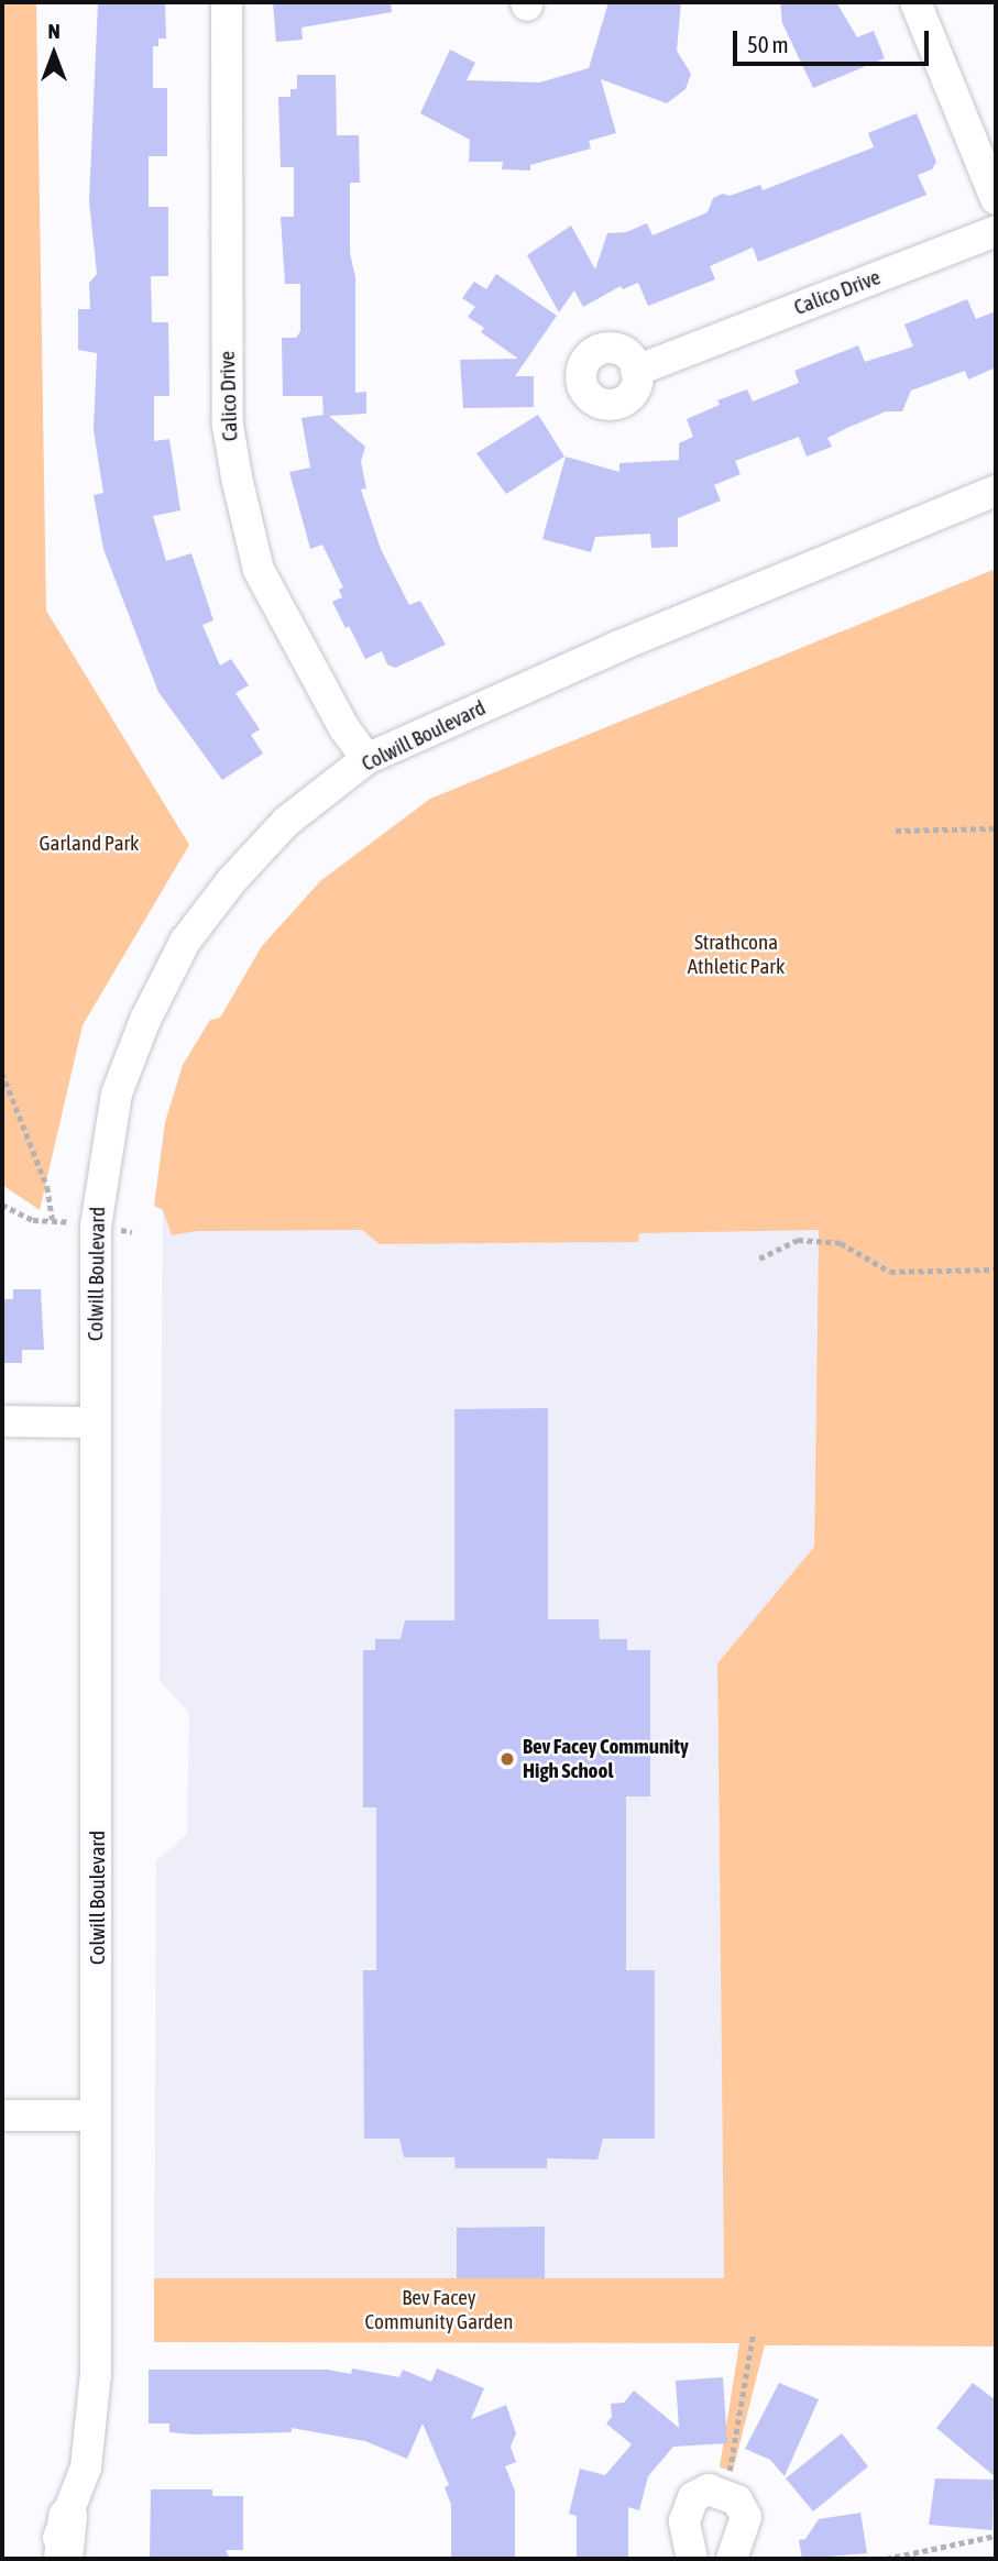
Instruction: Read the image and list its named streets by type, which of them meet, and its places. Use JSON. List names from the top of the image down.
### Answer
{
  "streets": {
    "street": ["Calico Drive", "Colwill Boulevard"]
  },
  "crossings": [
    ["Calico Drive", "Colwill Boulevard"]
  ],
  "parks": ["Garland Park", "Strathcona Athletic Park", "Bev Facey Community Garden"],
  "places": ["Bev Facey Community High School"],
  "scale_bar": "50 m",
  "north": "top"
}
